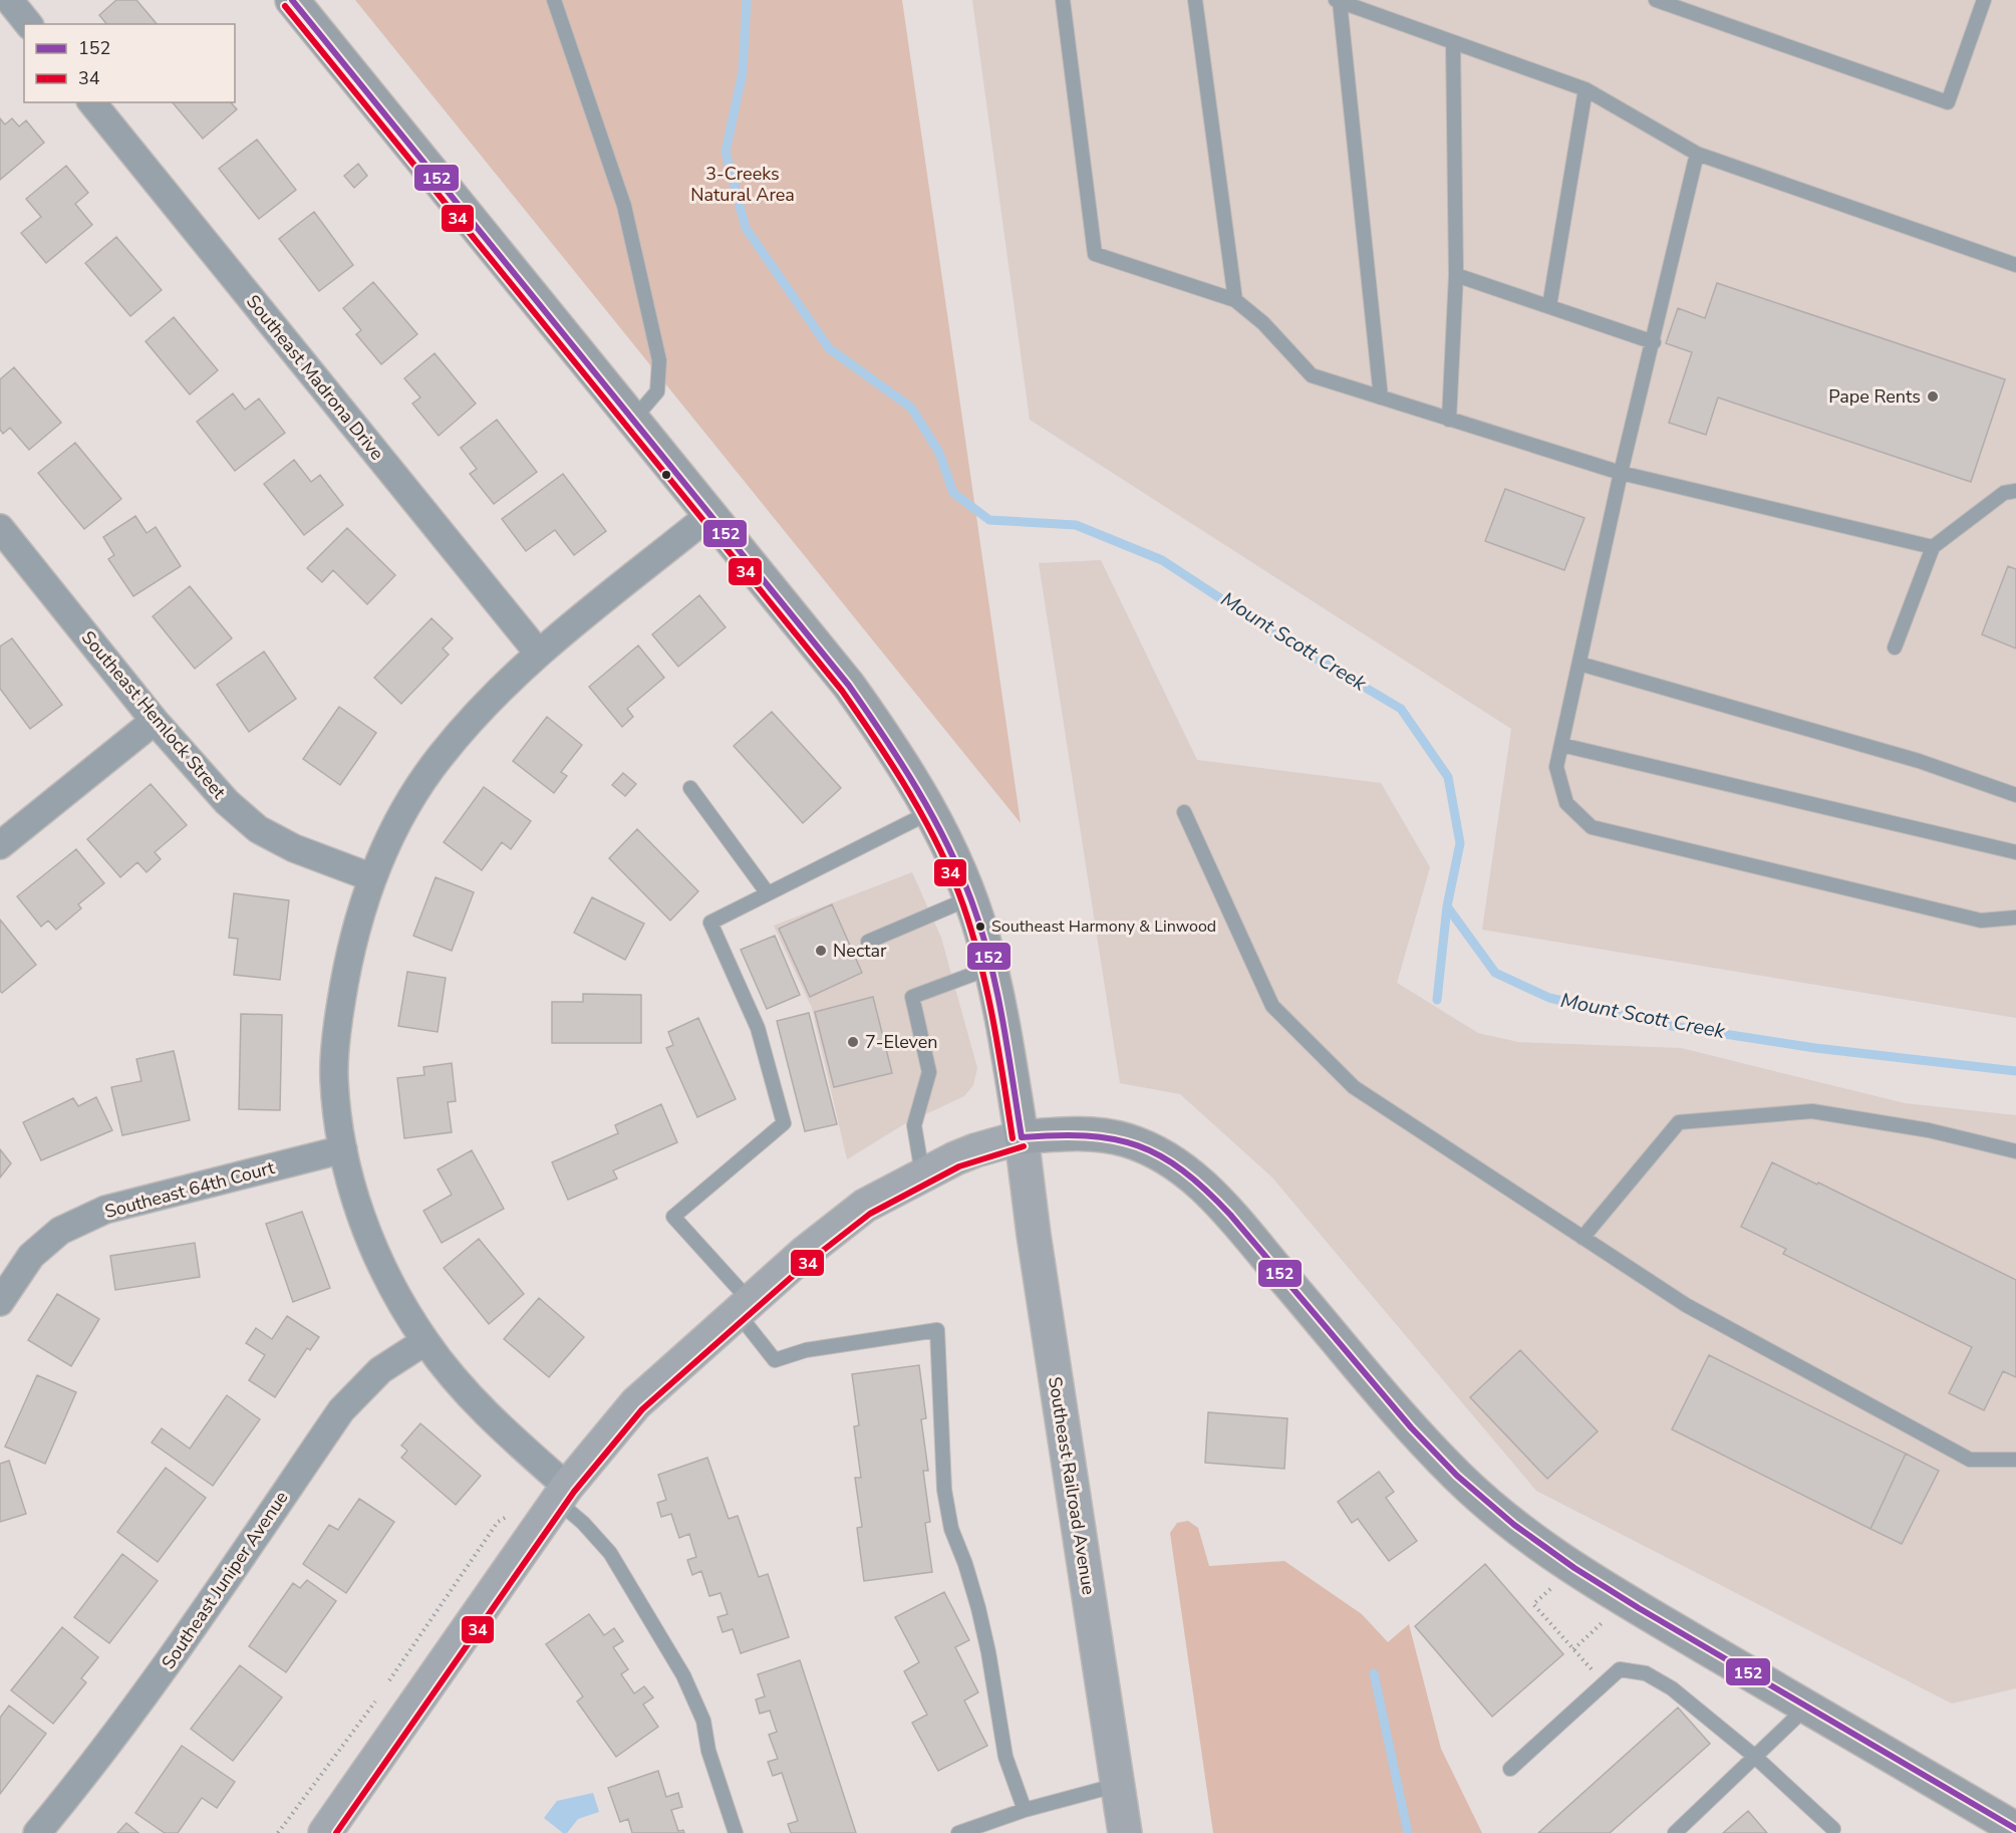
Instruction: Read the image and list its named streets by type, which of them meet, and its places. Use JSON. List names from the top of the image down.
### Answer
{
  "streets": {
    "main road": ["Southeast Railroad Avenue"],
    "street": [
      "Southeast Madrona Drive",
      "Southeast Hemlock Street",
      "Southeast 64th Court",
      "Southeast Juniper Avenue"
    ]
  },
  "water": ["Mount Scott Creek"],
  "parks": ["3-Creeks Natural Area"],
  "places": [
    "Pape Rents",
    "Southeast Harmony & Linwood",
    "Nectar",
    "7-Eleven"
  ],
  "lines": ["transit line 152", "transit line 34"],
  "legend": ["152", "34"]
}
